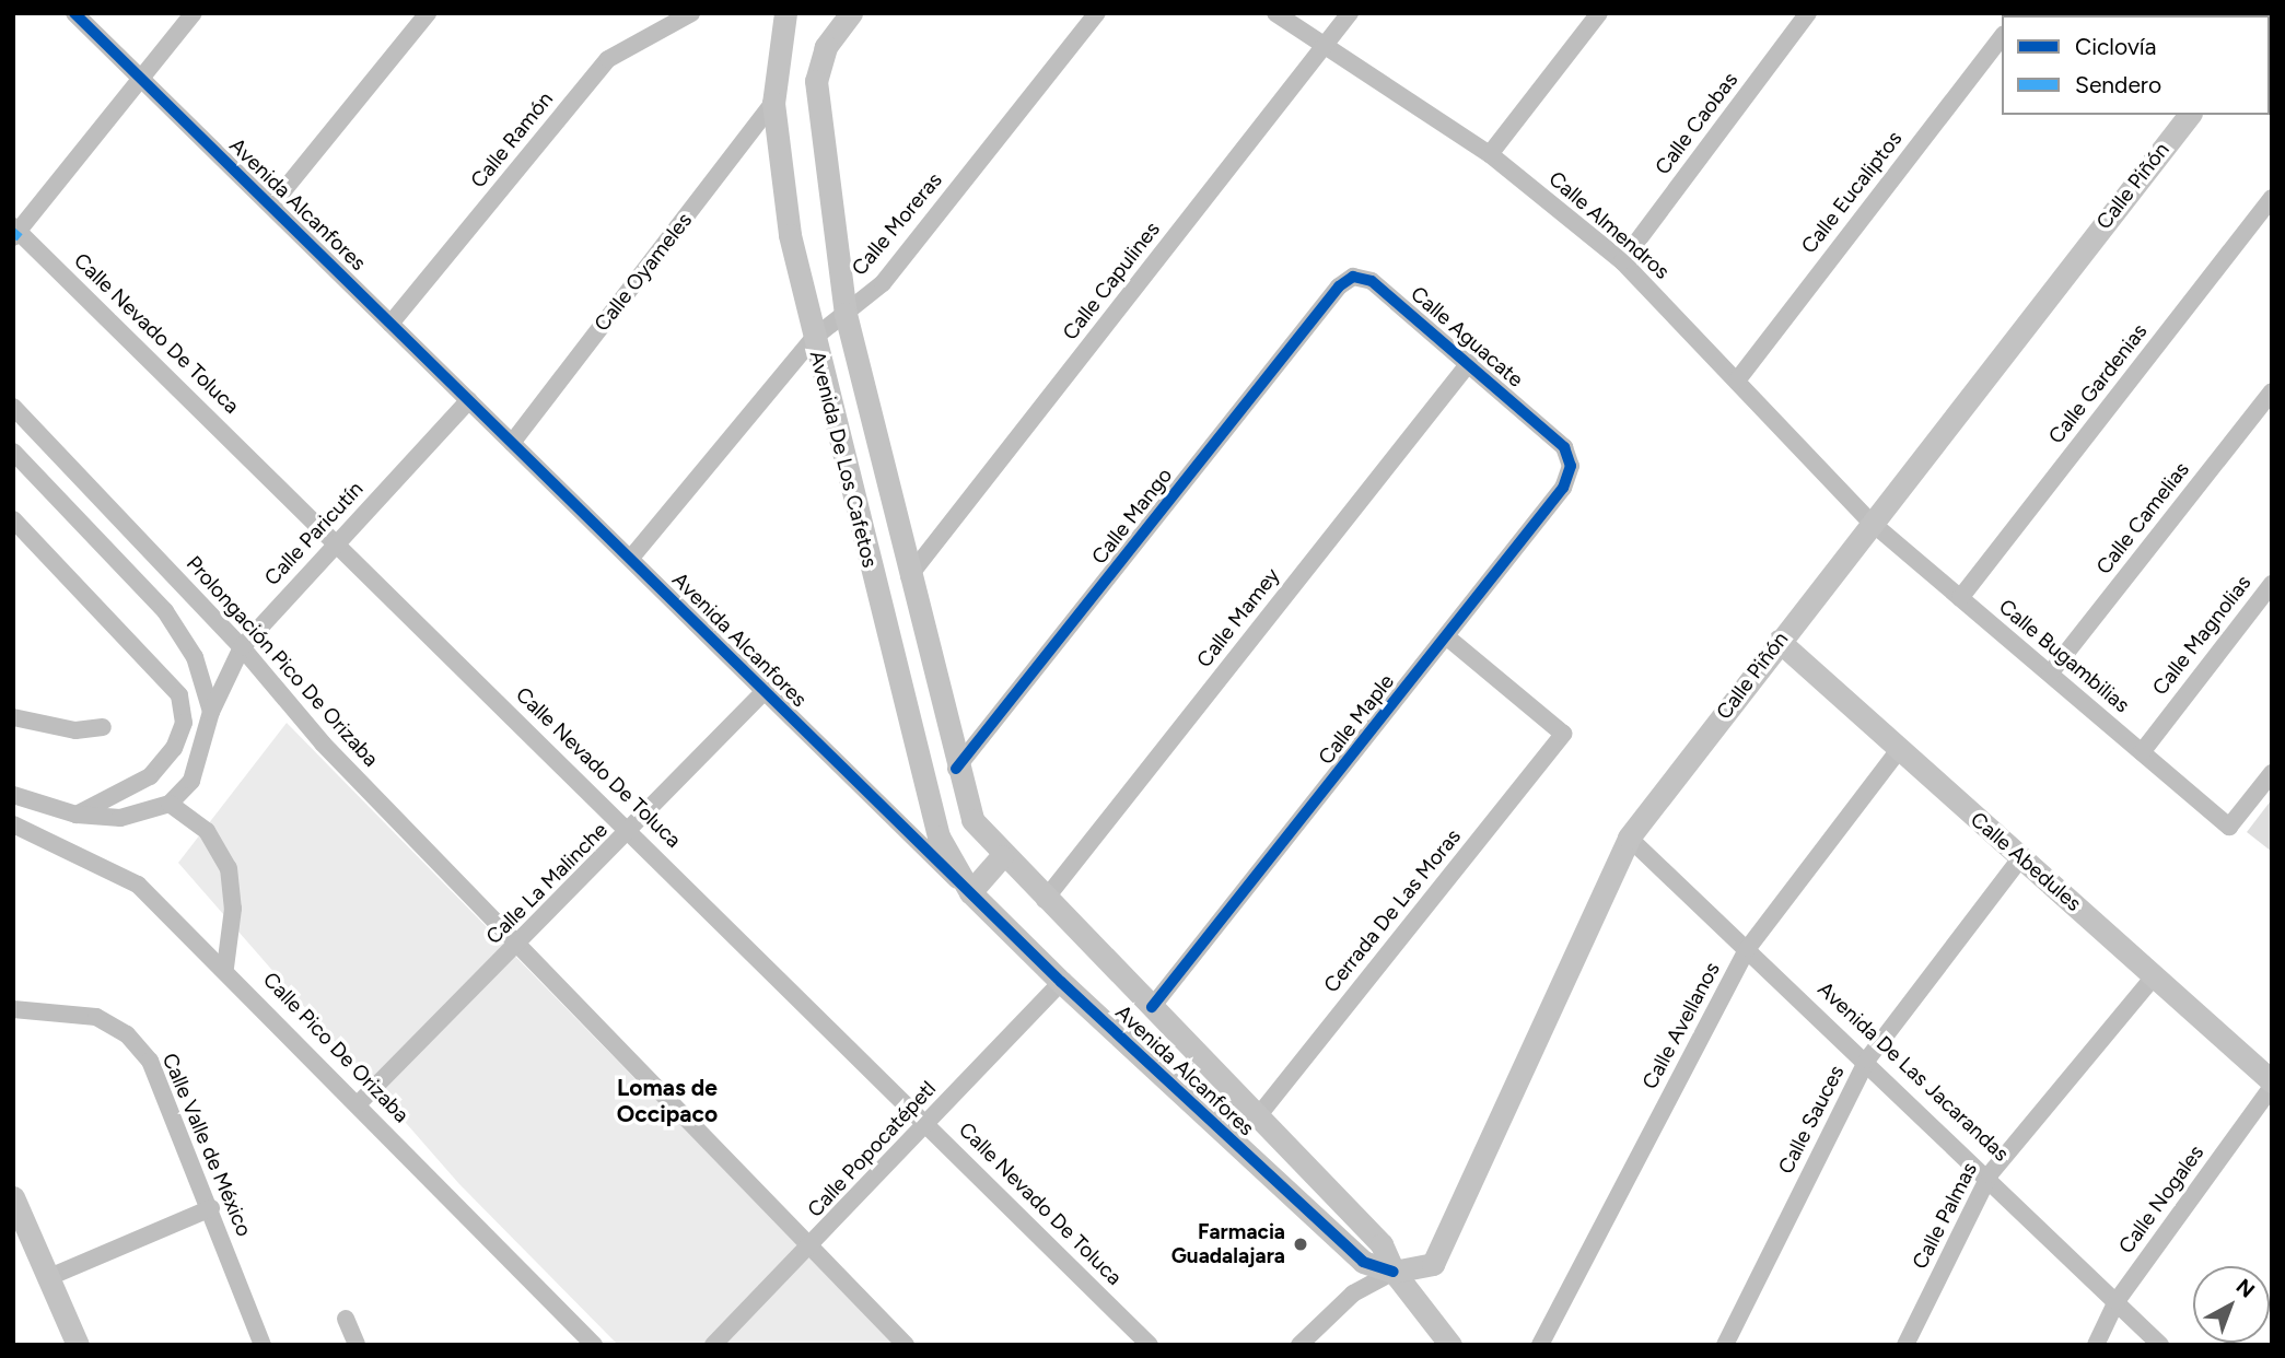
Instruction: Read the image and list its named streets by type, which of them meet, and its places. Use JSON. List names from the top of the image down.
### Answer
{
  "streets": {
    "street": [
      "Calle Caobas",
      "Calle Ramón",
      "Calle Piñón",
      "Calle Eucaliptos",
      "Avenida Alcanfores",
      "Calle Moreras",
      "Calle Almendros",
      "Calle Oyameles",
      "Calle Capulines",
      "Calle Nevado De Toluca",
      "Calle Aguacate",
      "Calle Gardenias",
      "Avenida De Los Cafetos",
      "Calle Mango",
      "Calle Camelias",
      "Calle Paricutín",
      "Calle Mamey",
      "Calle Magnolias",
      "Calle Bugambilias",
      "Prolongación Pico De Orizaba",
      "Calle Maple",
      "Calle Abedules",
      "Calle La Malinche",
      "Cerrada De Las Moras",
      "Calle Avellanos",
      "Calle Pico De Orizaba",
      "Avenida De Las Jacarandas",
      "Calle Sauces",
      "Calle Valle de México",
      "Calle Popocatépetl",
      "Calle Nogales",
      "Calle Palmas"
    ]
  },
  "crossings": [
    ["Calle Caobas", "Calle Almendros"],
    ["Calle Ramón", "Avenida Alcanfores"],
    ["Calle Piñón", "Avenida Alcanfores"],
    ["Calle Piñón", "Calle Almendros"],
    ["Calle Piñón", "Calle Bugambilias"],
    ["Calle Piñón", "Calle Abedules"],
    ["Calle Piñón", "Avenida De Las Jacarandas"],
    ["Calle Eucaliptos", "Calle Almendros"],
    ["Avenida Alcanfores", "Calle Moreras"],
    ["Avenida Alcanfores", "Calle Oyameles"],
    ["Avenida Alcanfores", "Avenida De Los Cafetos"],
    ["Avenida Alcanfores", "Calle Paricutín"],
    ["Avenida Alcanfores", "Calle Mamey"],
    ["Avenida Alcanfores", "Calle Maple"],
    ["Avenida Alcanfores", "Calle La Malinche"],
    ["Avenida Alcanfores", "Cerrada De Las Moras"],
    ["Avenida Alcanfores", "Calle Popocatépetl"],
    ["Calle Moreras", "Avenida De Los Cafetos"],
    ["Calle Almendros", "Calle Capulines"],
    ["Calle Almendros", "Calle Bugambilias"],
    ["Calle Oyameles", "Avenida De Los Cafetos"],
    ["Calle Capulines", "Avenida De Los Cafetos"],
    ["Calle Nevado De Toluca", "Calle Paricutín"],
    ["Calle Nevado De Toluca", "Calle La Malinche"],
    ["Calle Nevado De Toluca", "Calle Popocatépetl"],
    ["Calle Aguacate", "Calle Mango"],
    ["Calle Aguacate", "Calle Mamey"],
    ["Calle Aguacate", "Calle Maple"],
    ["Calle Gardenias", "Calle Bugambilias"],
    ["Avenida De Los Cafetos", "Calle Mango"],
    ["Calle Camelias", "Calle Bugambilias"],
    ["Calle Paricutín", "Prolongación Pico De Orizaba"],
    ["Calle Magnolias", "Calle Bugambilias"],
    ["Prolongación Pico De Orizaba", "Calle La Malinche"],
    ["Calle Maple", "Cerrada De Las Moras"],
    ["Calle Abedules", "Calle Avellanos"],
    ["Calle Abedules", "Calle Sauces"],
    ["Calle Abedules", "Calle Nogales"],
    ["Calle Abedules", "Calle Palmas"],
    ["Calle La Malinche", "Calle Pico De Orizaba"],
    ["Calle Avellanos", "Avenida De Las Jacarandas"],
    ["Avenida De Las Jacarandas", "Calle Sauces"],
    ["Avenida De Las Jacarandas", "Calle Nogales"],
    ["Avenida De Las Jacarandas", "Calle Palmas"]
  ],
  "districts": ["Lomas de Occipaco"],
  "places": ["Farmacia Guadalajara"],
  "legend": ["Ciclovía", "Sendero"],
  "north": "top right"
}
